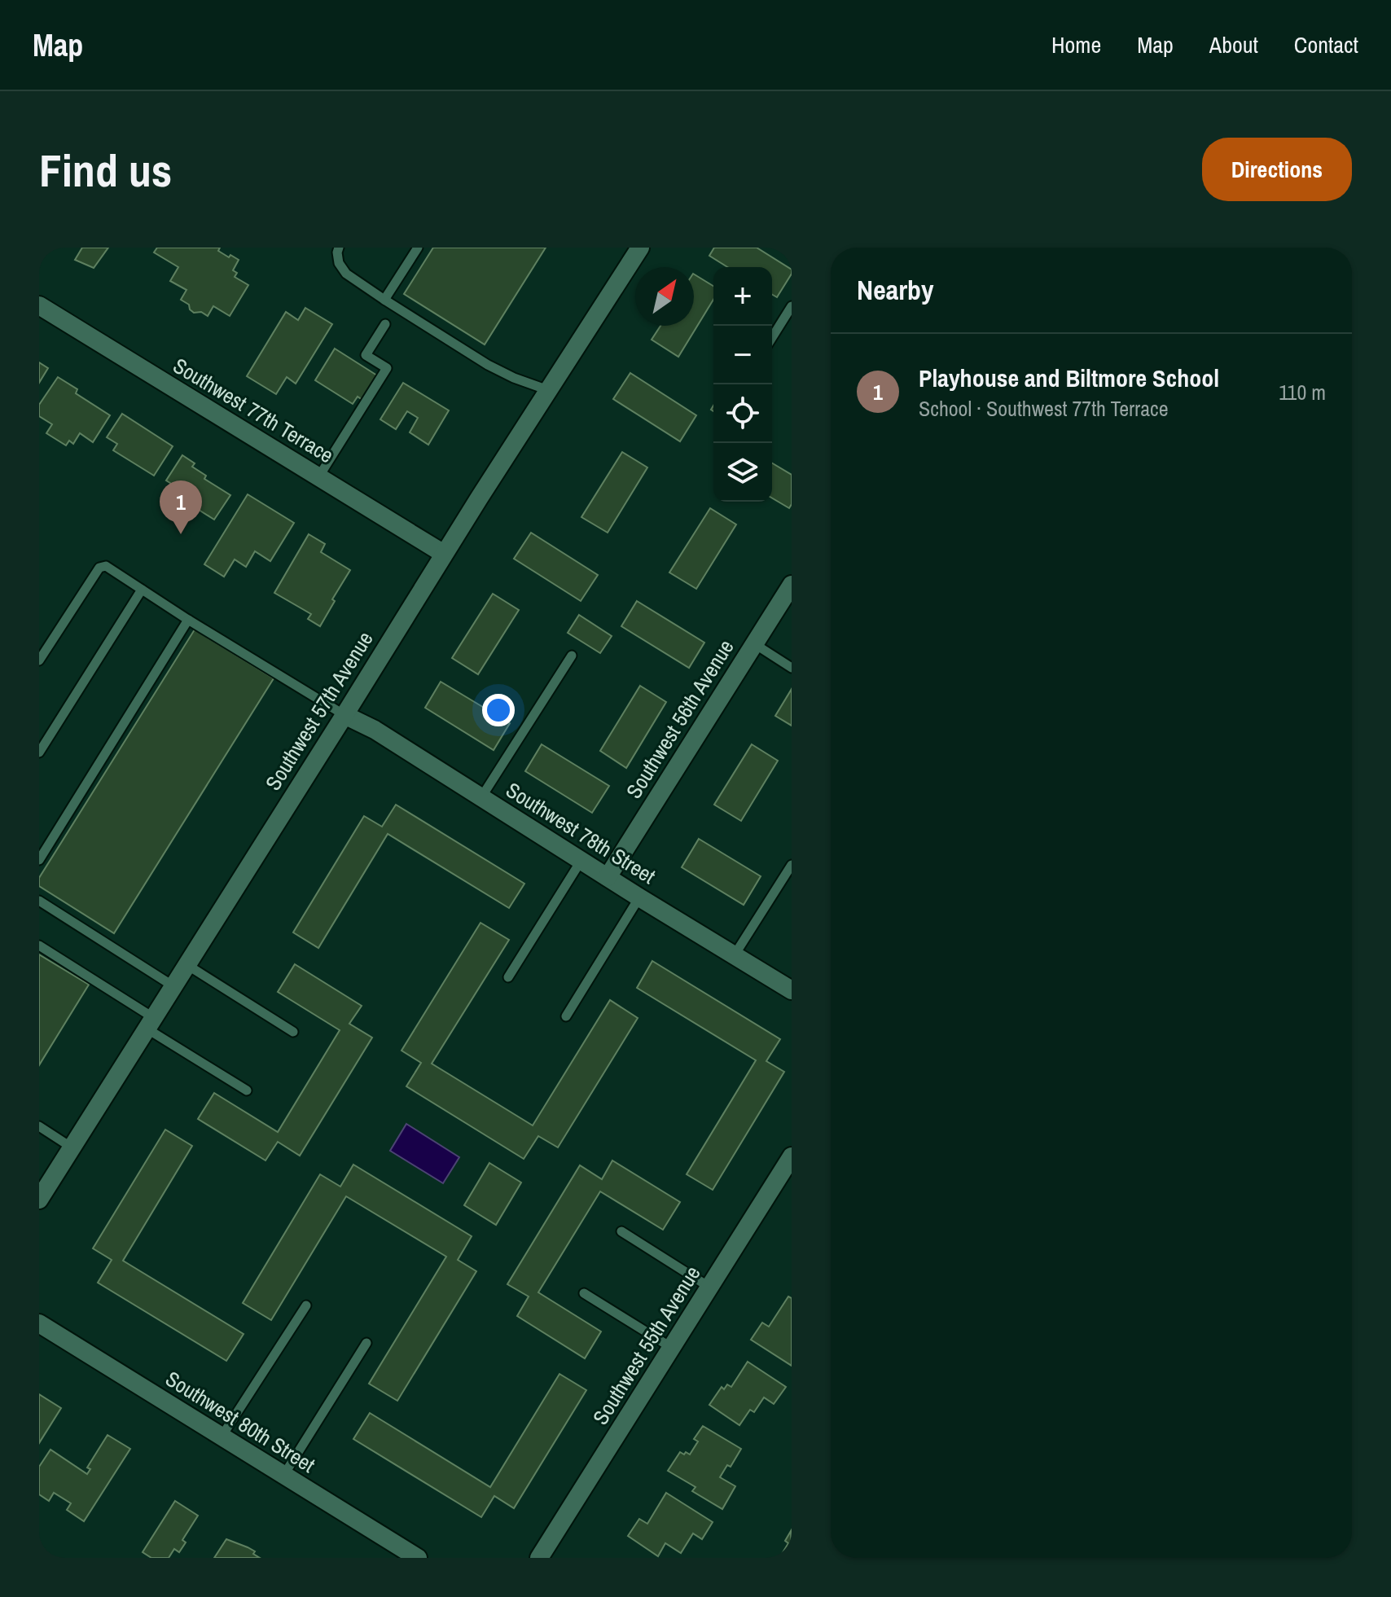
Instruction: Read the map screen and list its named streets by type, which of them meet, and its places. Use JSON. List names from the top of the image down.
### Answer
{
  "streets": {
    "street": [
      "Southwest 77th Terrace",
      "Southwest 57th Avenue",
      "Southwest 56th Avenue",
      "Southwest 78th Street",
      "Southwest 55th Avenue",
      "Southwest 80th Street"
    ]
  },
  "crossings": [
    ["Southwest 77th Terrace", "Southwest 57th Avenue"],
    ["Southwest 57th Avenue", "Southwest 78th Street"],
    ["Southwest 56th Avenue", "Southwest 78th Street"]
  ],
  "north": "top right",
  "page": {
    "header": "Map",
    "nav": [
      "Home",
      "Map",
      "About",
      "Contact"
    ],
    "buttons": "Directions",
    "title": "Find us",
    "heading": "Nearby",
    "map_buttons": ["+", "−"],
    "list": [
      {
        "mark": "1",
        "name": "Playhouse and Biltmore School",
        "note": "School · Southwest 77th Terrace",
        "value": "110 m"
      }
    ],
    "pins": "1"
  }
}
